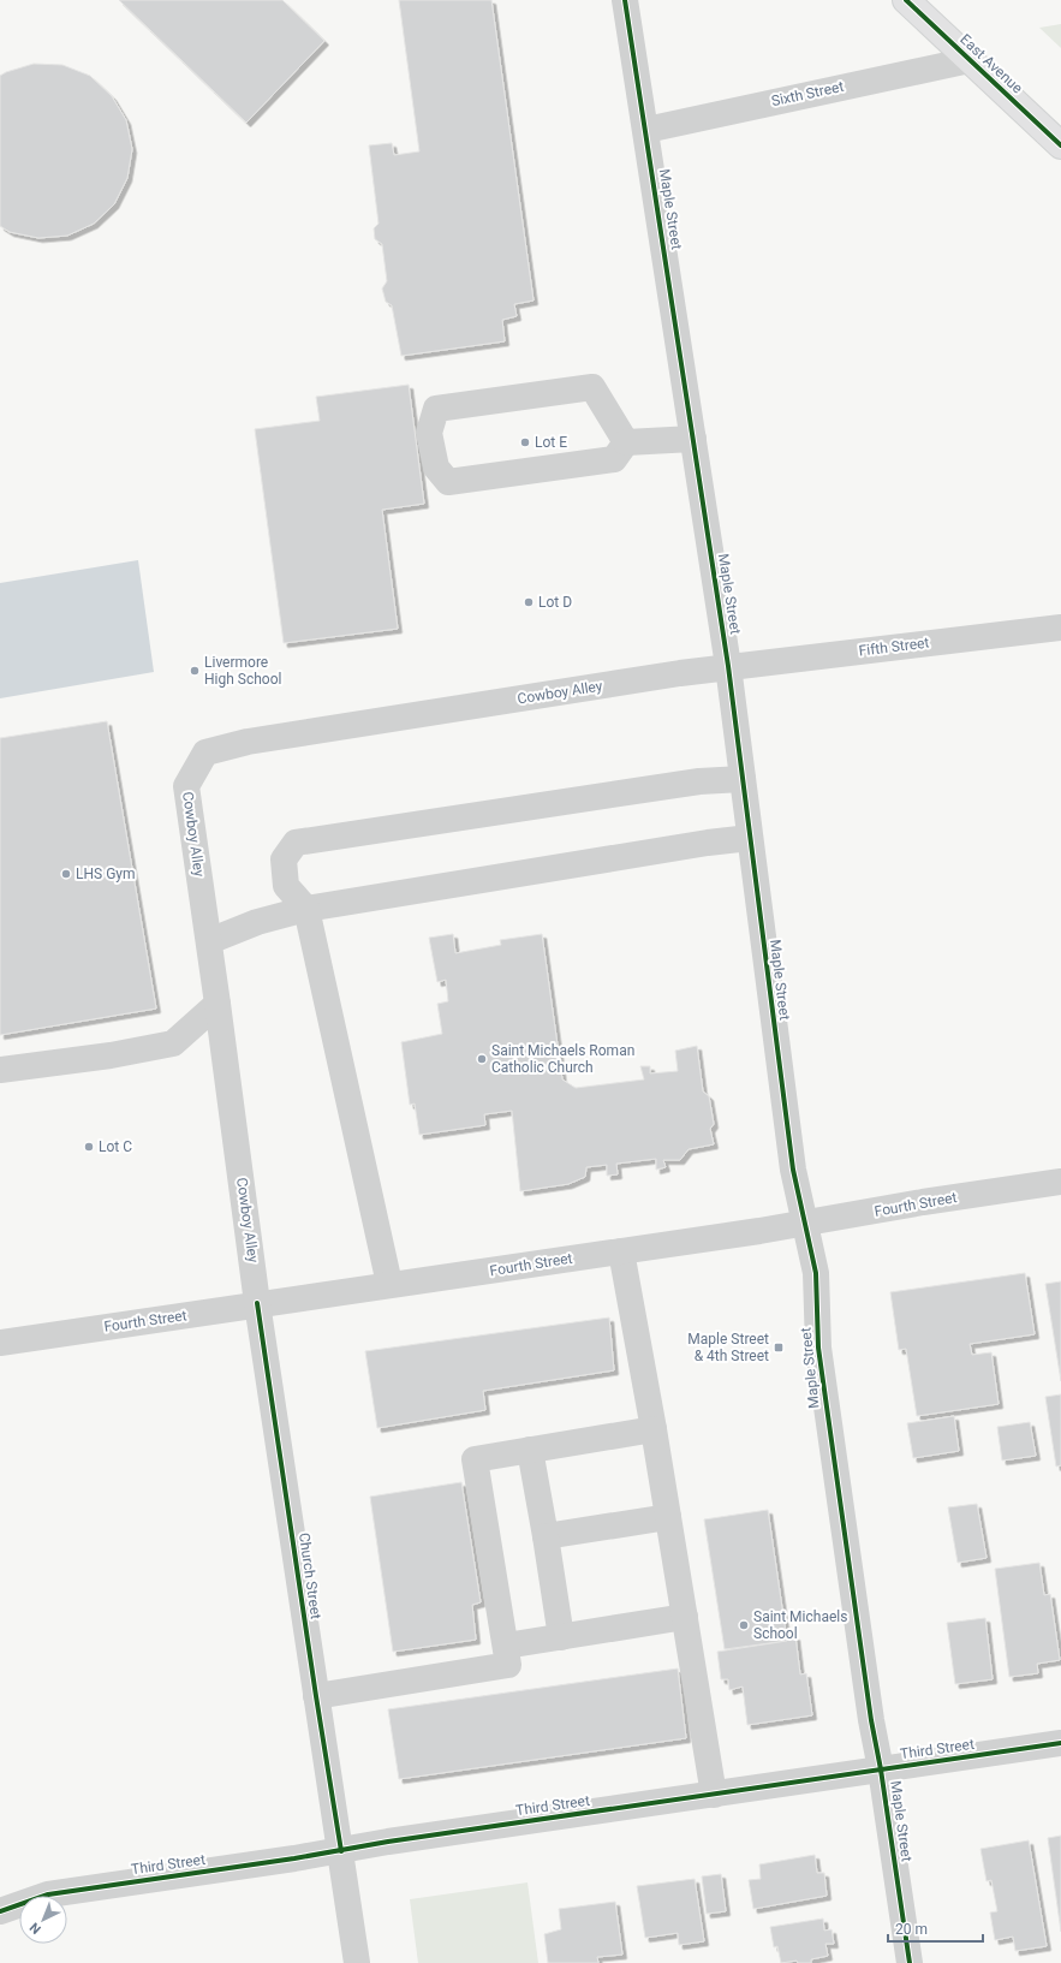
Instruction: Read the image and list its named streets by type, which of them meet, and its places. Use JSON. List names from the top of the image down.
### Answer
{
  "streets": {
    "main road": ["East Avenue"],
    "street": [
      "Sixth Street",
      "Maple Street",
      "Fifth Street",
      "Cowboy Alley",
      "Fourth Street",
      "Church Street",
      "Third Street"
    ]
  },
  "crossings": [
    ["East Avenue", "Sixth Street"],
    ["Sixth Street", "Maple Street"],
    ["Maple Street", "Fifth Street"],
    ["Maple Street", "Cowboy Alley"],
    ["Maple Street", "Fourth Street"],
    ["Maple Street", "Third Street"],
    ["Fifth Street", "Cowboy Alley"],
    ["Cowboy Alley", "Fourth Street"],
    ["Cowboy Alley", "Church Street"],
    ["Fourth Street", "Church Street"],
    ["Church Street", "Third Street"]
  ],
  "places": {
    "other": [
      "Lot E",
      "Lot D",
      "Livermore High School",
      "LHS Gym",
      "Saint Michaels Roman Catholic Church",
      "Lot C",
      "Saint Michaels School"
    ],
    "transit": ["Maple Street & 4th Street"]
  },
  "scale_bar": "20 m",
  "north": "bottom left"
}
